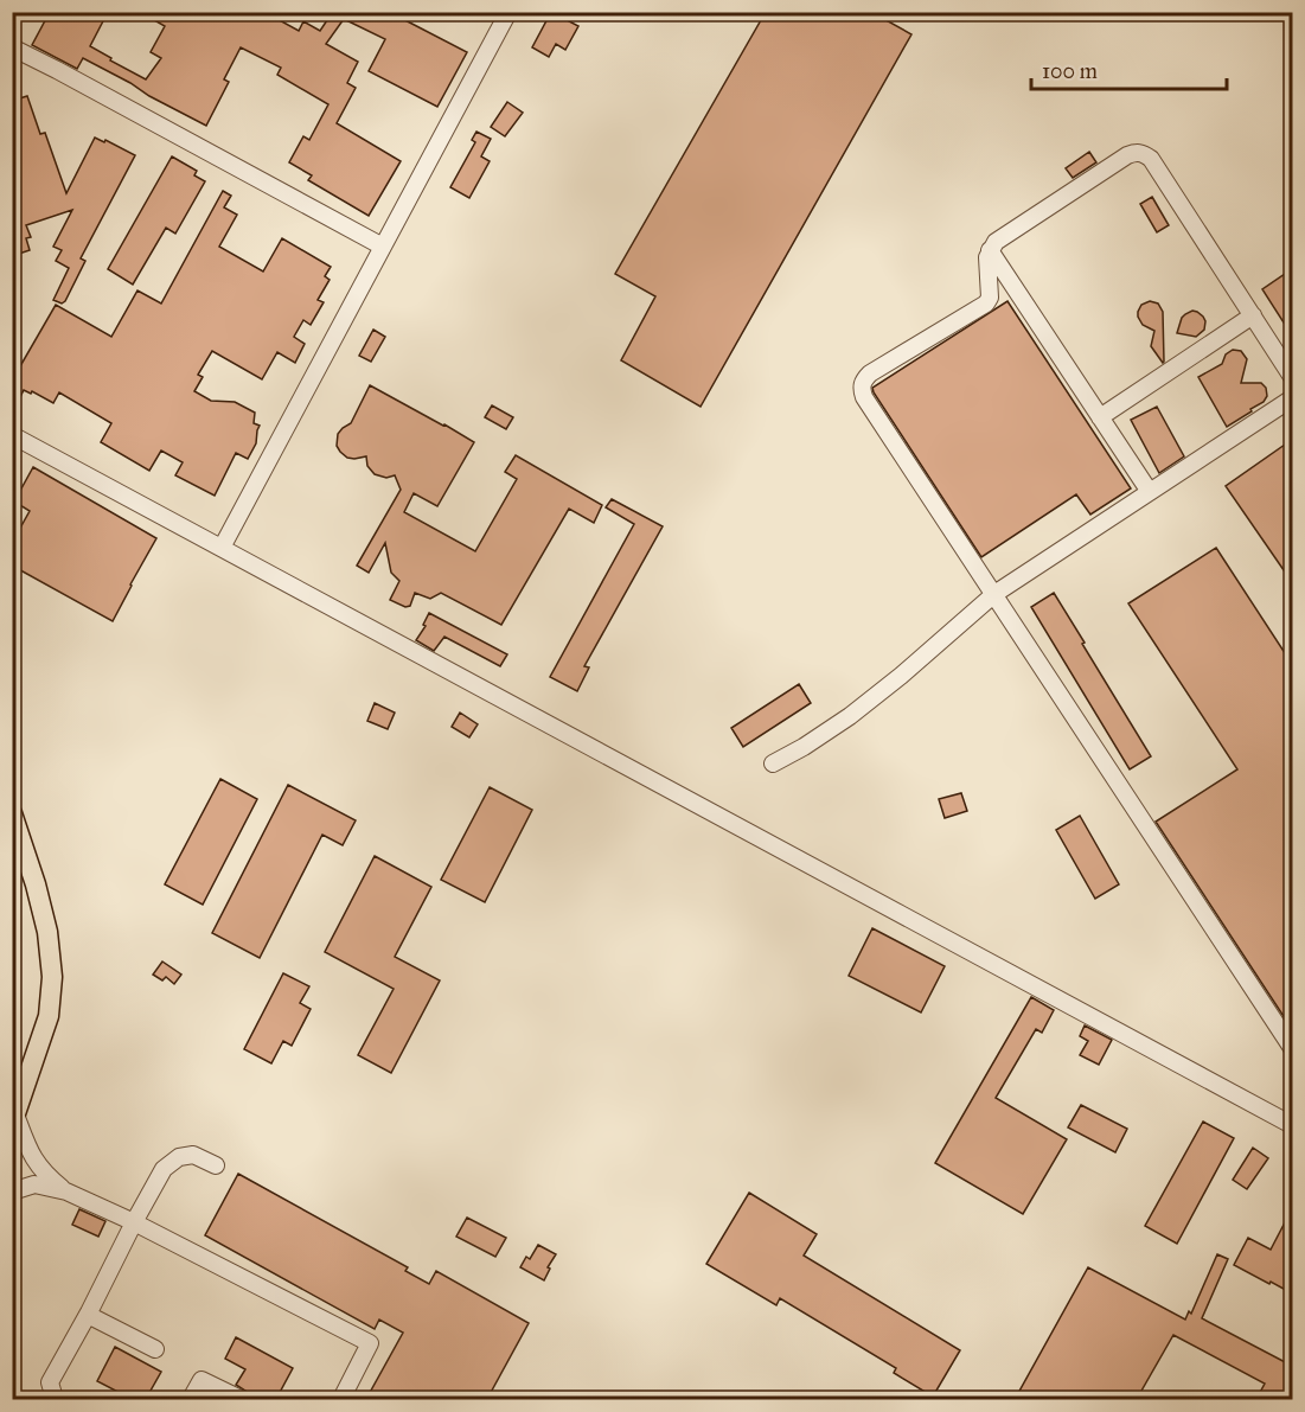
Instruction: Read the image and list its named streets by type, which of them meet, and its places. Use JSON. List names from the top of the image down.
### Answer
{
  "scale_bar": "100 m"
}
